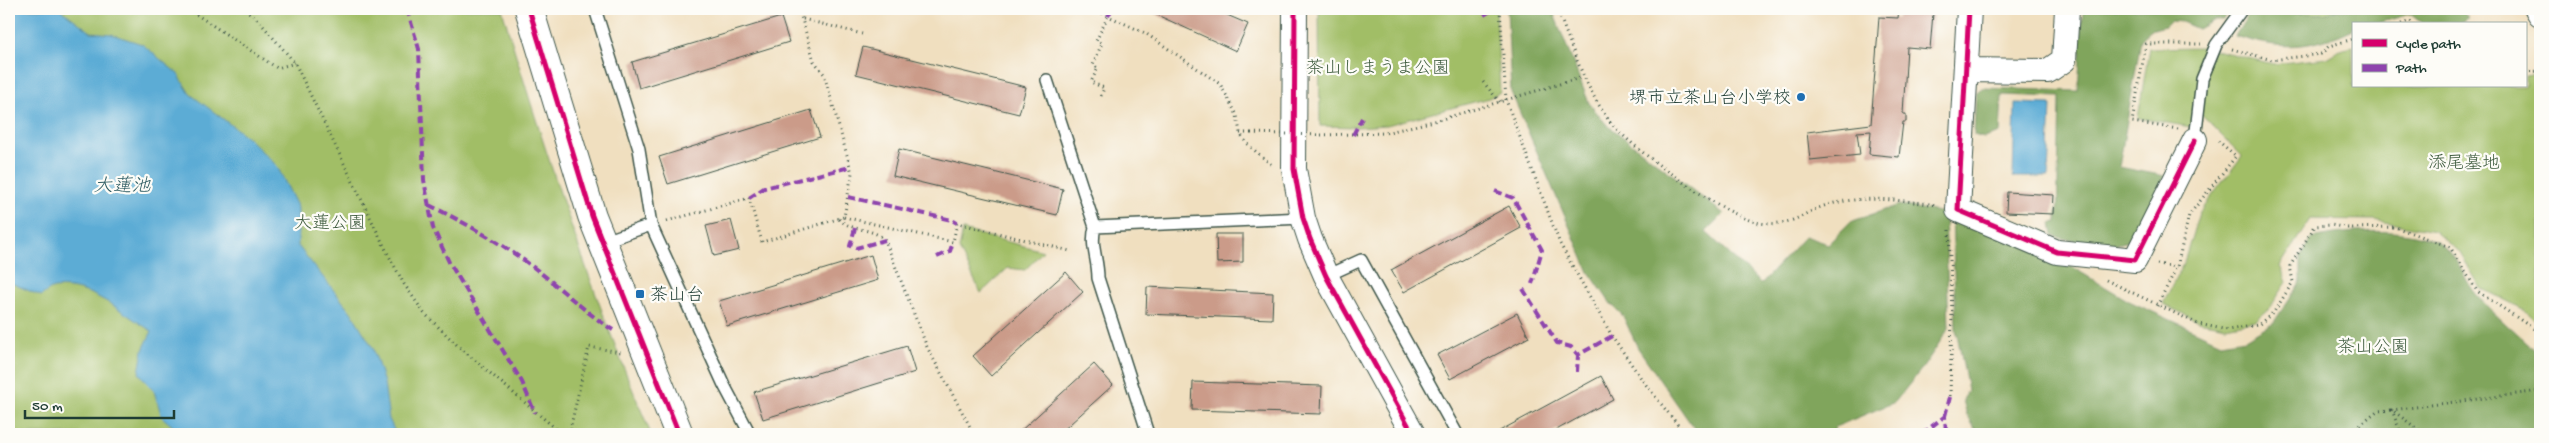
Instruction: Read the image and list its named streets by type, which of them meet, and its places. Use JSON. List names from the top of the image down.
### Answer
{
  "water": ["大蓮池"],
  "parks": [
    "茶山しまうま公園",
    "添尾墓地",
    "大蓮公園",
    "茶山公園"
  ],
  "places": {
    "other": ["堺市立茶山台小学校"],
    "transit": ["茶山台"]
  },
  "legend": ["Cycle path", "Path"],
  "scale_bar": "50 m"
}
